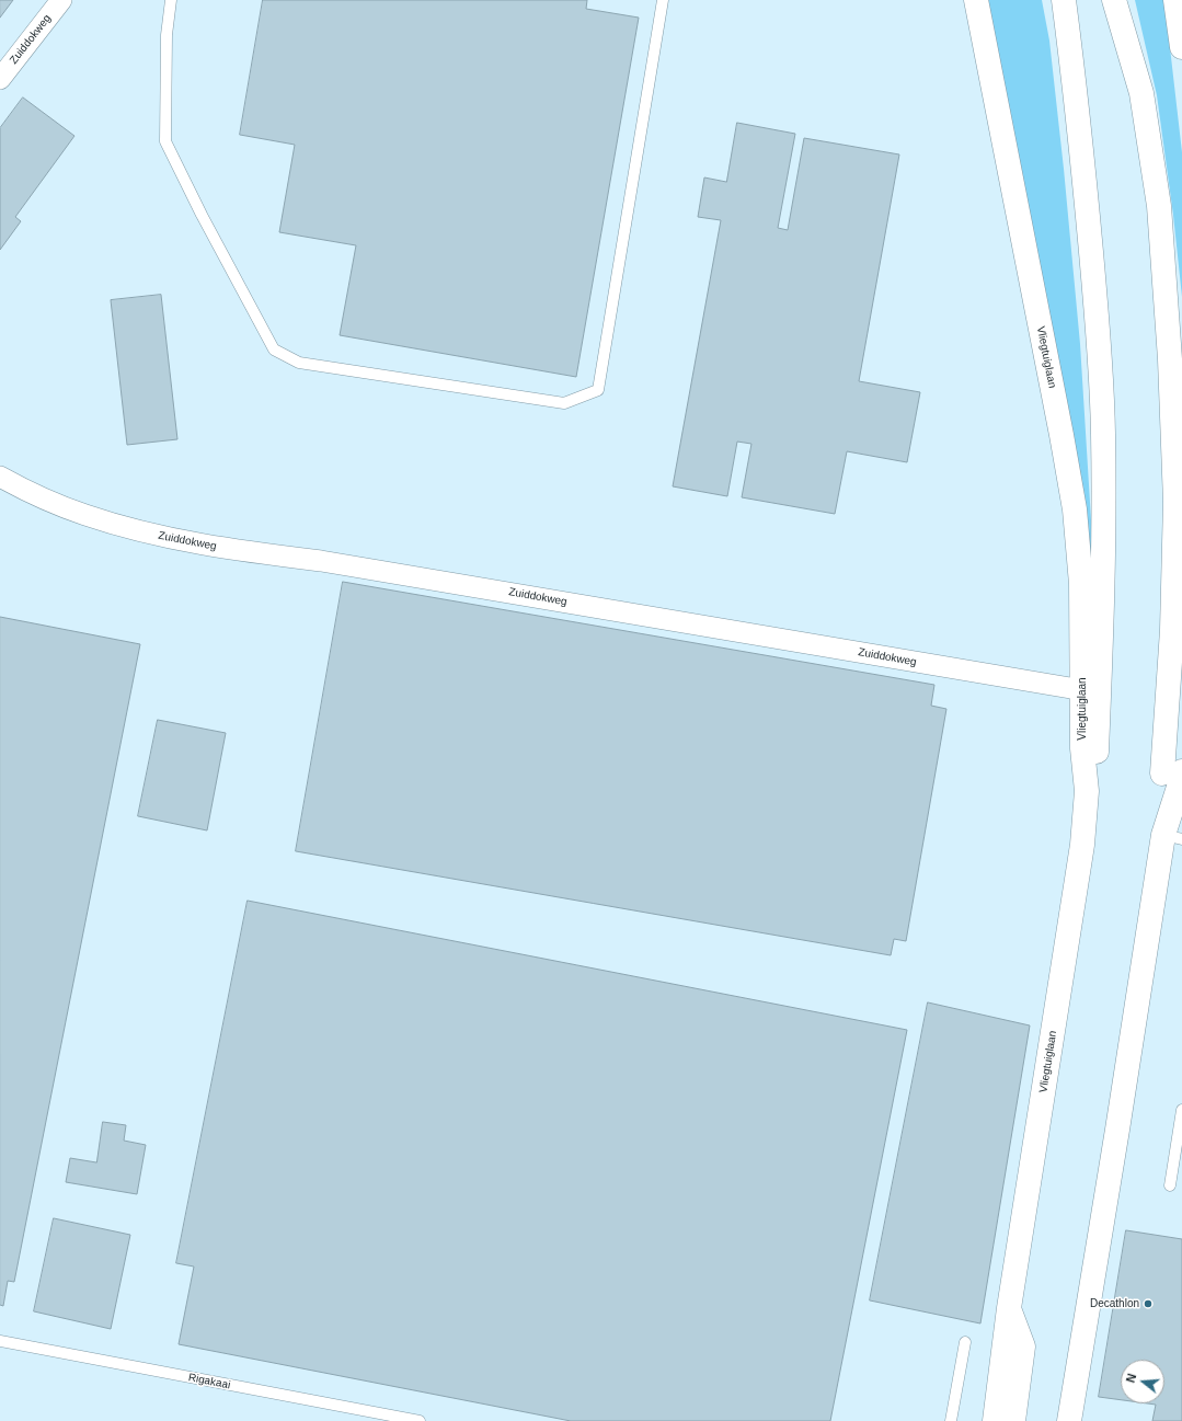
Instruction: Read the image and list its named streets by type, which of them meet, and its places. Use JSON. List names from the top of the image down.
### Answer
{
  "streets": {
    "main road": ["Vliegtuiglaan"],
    "street": ["Zuiddokweg"],
    "lane": ["Rigakaai"]
  },
  "crossings": [
    ["Zuiddokweg", "Vliegtuiglaan"]
  ],
  "places": ["Decathlon"],
  "north": "left"
}
